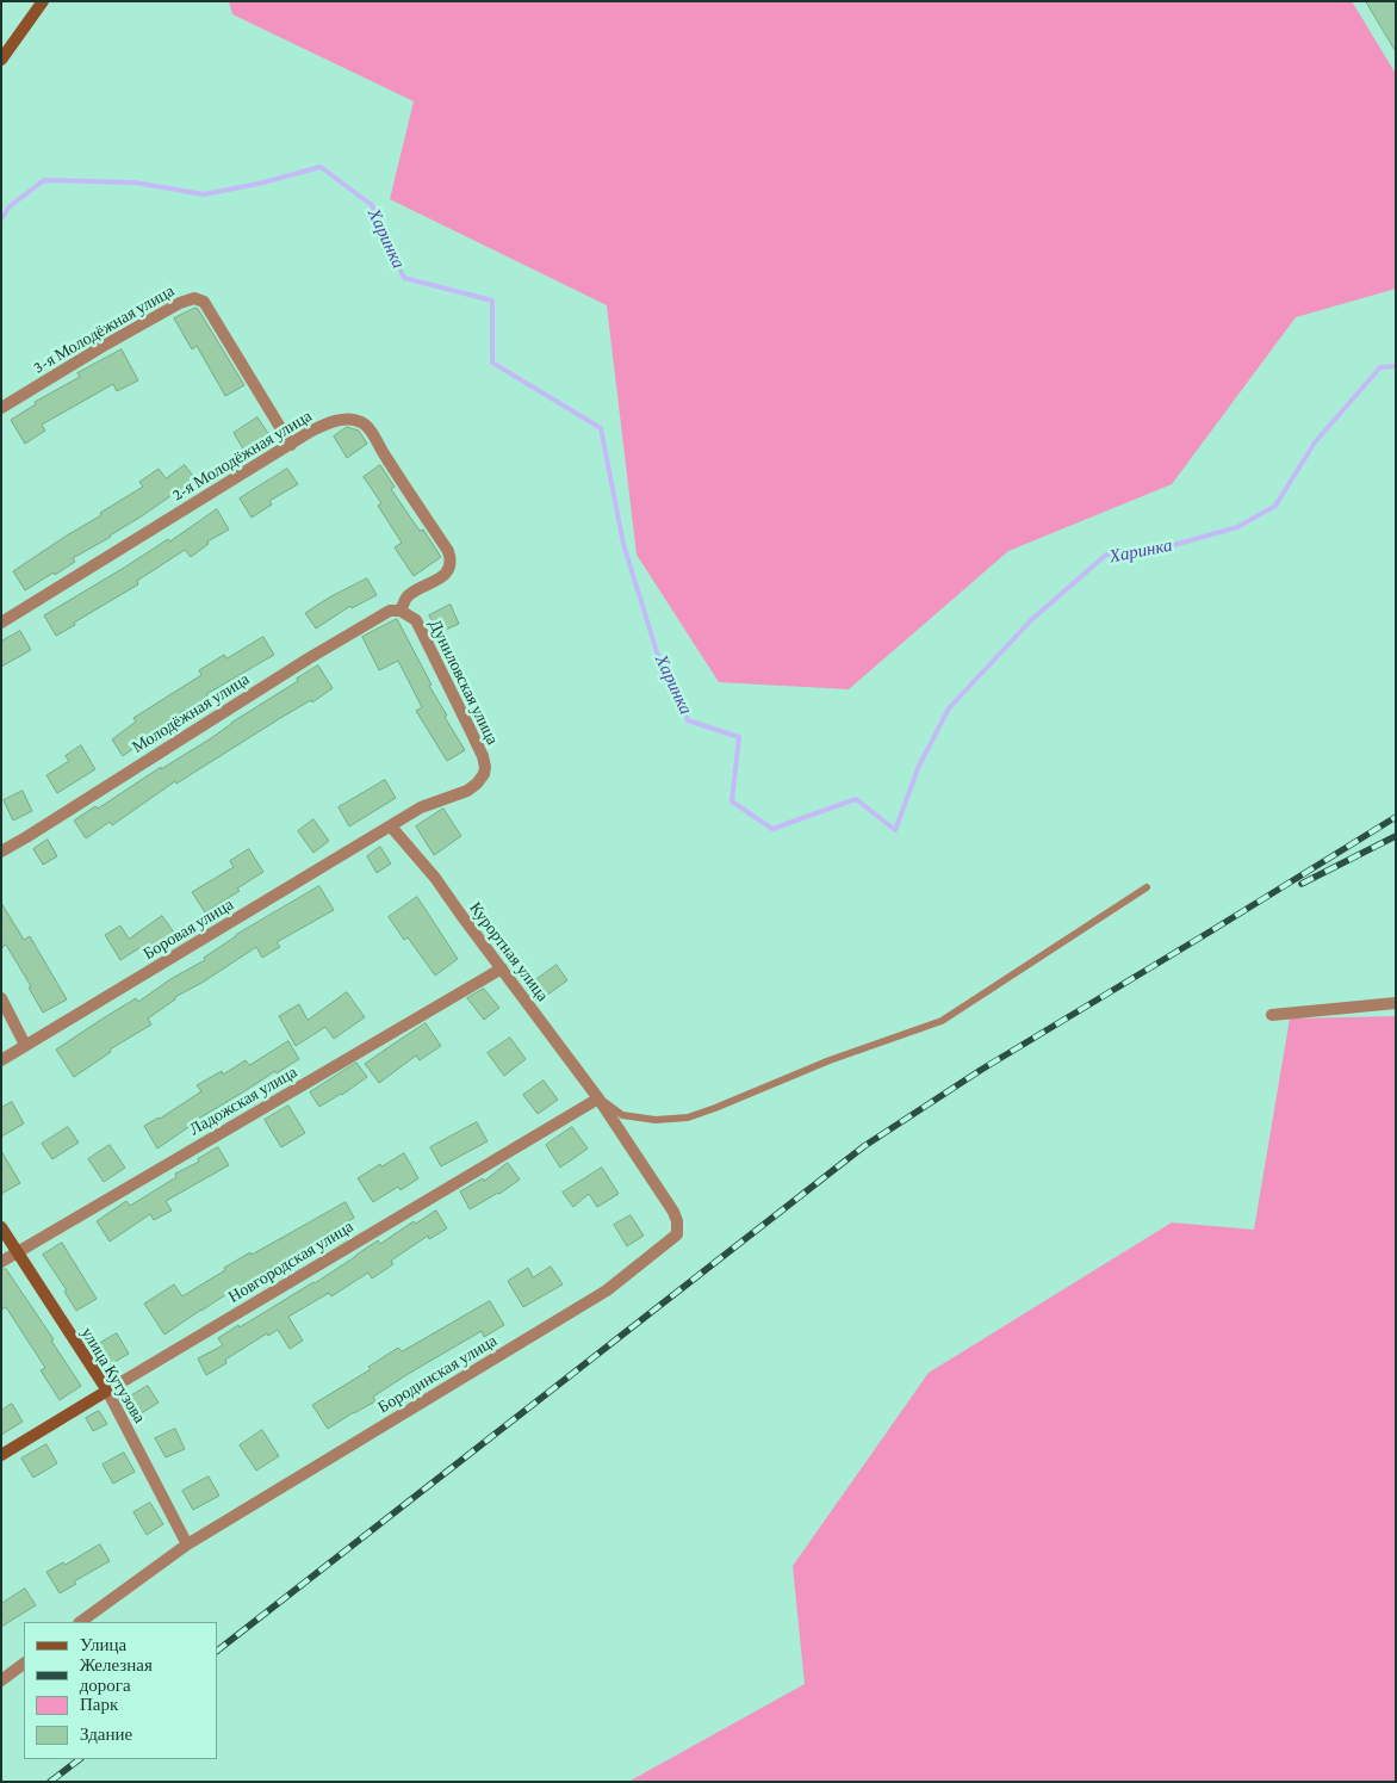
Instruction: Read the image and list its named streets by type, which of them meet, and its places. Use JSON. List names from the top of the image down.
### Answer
{
  "streets": {
    "street": [
      "3-я Молодёжная улица",
      "2-я Молодёжная улица",
      "Дуниловская улица",
      "Молодёжная улица",
      "Боровая улица",
      "Курортная улица",
      "Ладожская улица",
      "Новгородская улица",
      "Бородинская улица",
      "улица Кутузова"
    ]
  },
  "crossings": [
    ["3-я Молодёжная улица", "2-я Молодёжная улица"],
    ["2-я Молодёжная улица", "Дуниловская улица"],
    ["2-я Молодёжная улица", "Молодёжная улица"],
    ["Дуниловская улица", "Молодёжная улица"],
    ["Дуниловская улица", "Боровая улица"],
    ["Дуниловская улица", "Курортная улица"],
    ["Боровая улица", "Курортная улица"],
    ["Курортная улица", "Ладожская улица"],
    ["Курортная улица", "Новгородская улица"],
    ["Курортная улица", "Бородинская улица"],
    ["Ладожская улица", "улица Кутузова"],
    ["Новгородская улица", "Бородинская улица"],
    ["Новгородская улица", "улица Кутузова"],
    ["Бородинская улица", "улица Кутузова"]
  ],
  "water": ["Харинка"],
  "legend": [
    "Улица",
    "Железная дорога",
    "Парк",
    "Здание"
  ]
}
